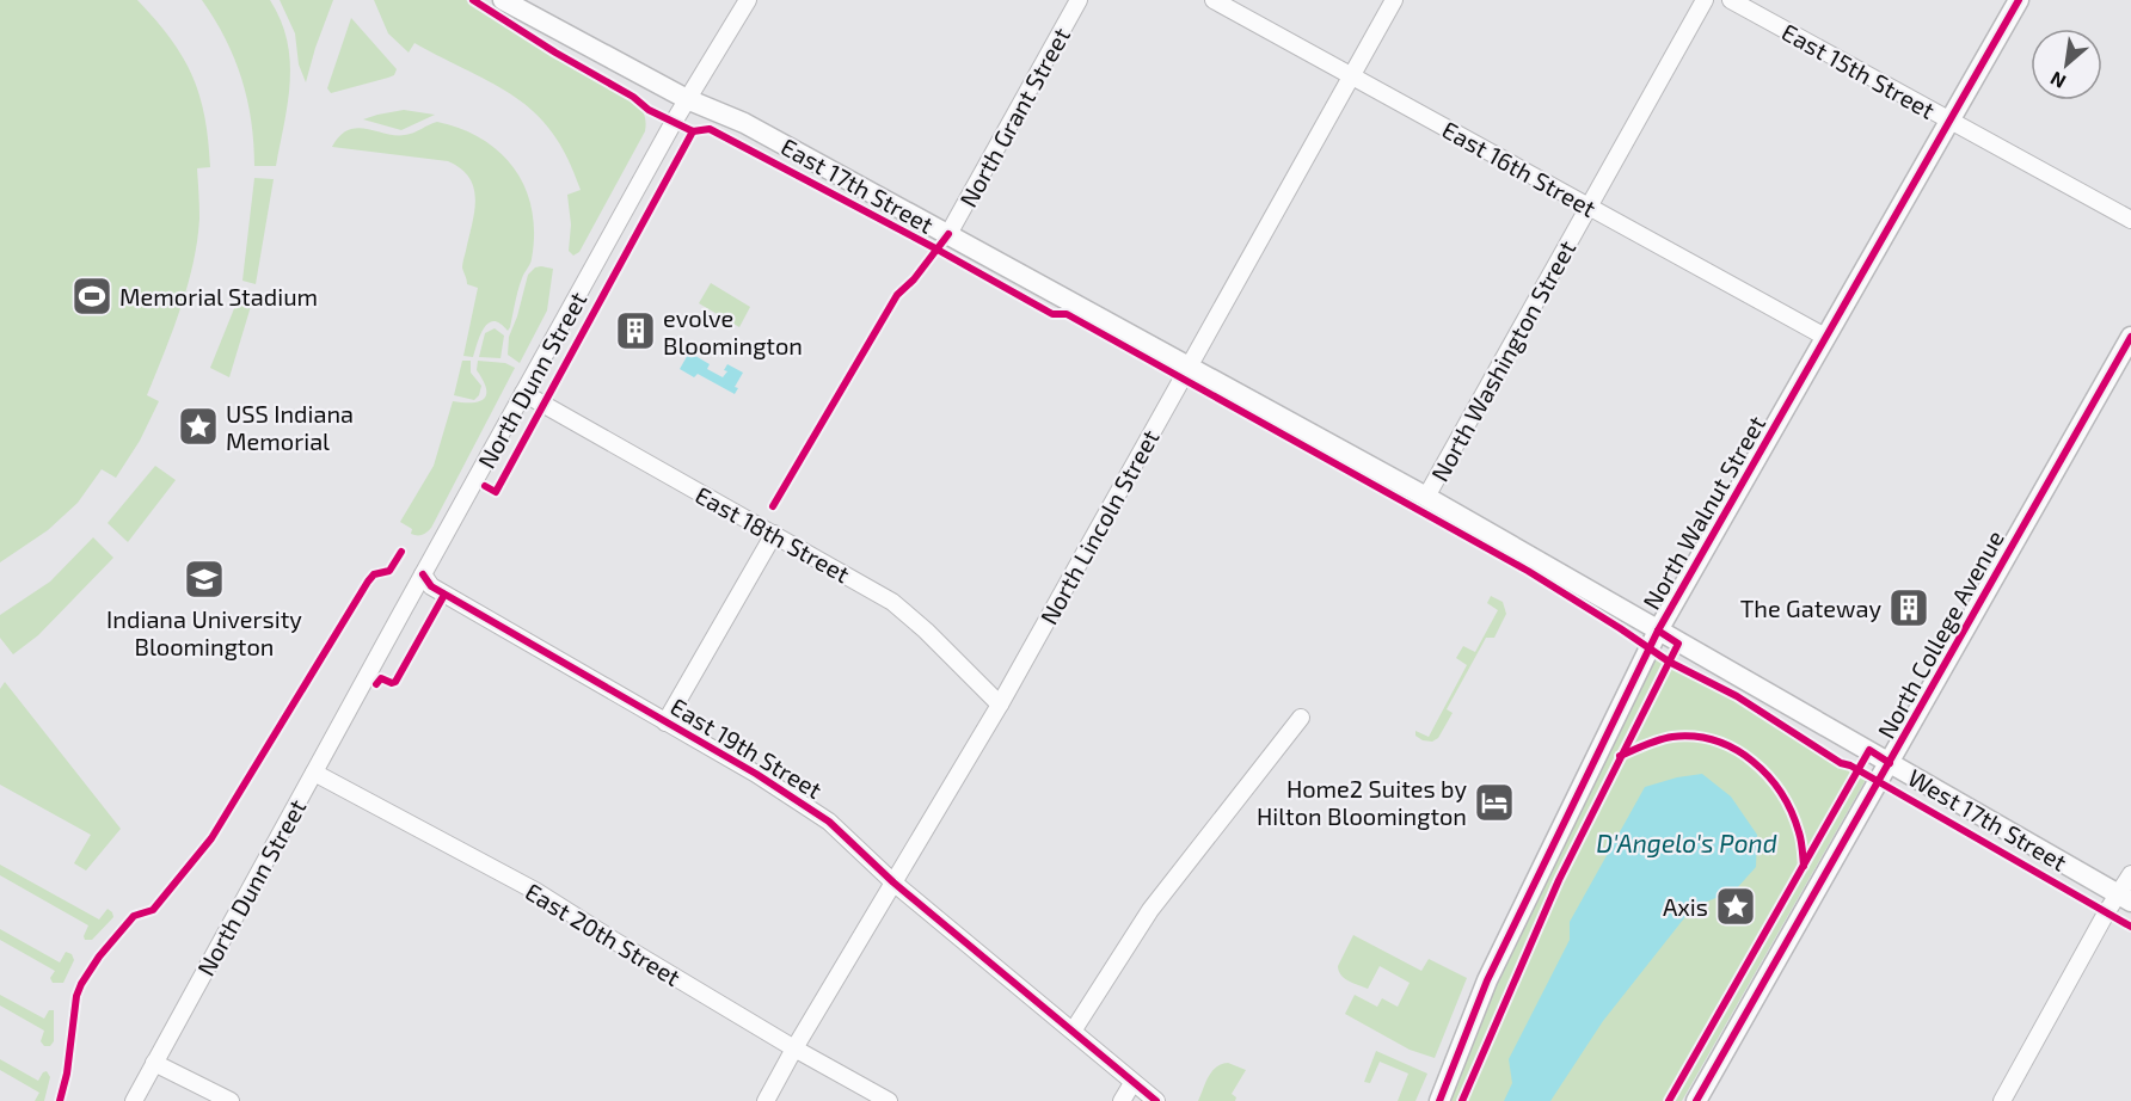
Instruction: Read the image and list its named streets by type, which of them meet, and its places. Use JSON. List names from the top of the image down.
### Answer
{
  "streets": {
    "main road": [
      "East 17th Street",
      "North Walnut Street",
      "North College Avenue",
      "West 17th Street"
    ],
    "street": [
      "East 15th Street",
      "North Grant Street",
      "East 16th Street",
      "North Washington Street",
      "North Dunn Street",
      "North Lincoln Street",
      "East 18th Street",
      "East 19th Street",
      "East 20th Street"
    ]
  },
  "crossings": [
    ["East 15th Street", "North Walnut Street"],
    ["North Grant Street", "East 17th Street"],
    ["East 16th Street", "North Washington Street"],
    ["East 16th Street", "North Walnut Street"],
    ["East 16th Street", "North Lincoln Street"],
    ["East 17th Street", "North Washington Street"],
    ["East 17th Street", "North Dunn Street"],
    ["East 17th Street", "North Walnut Street"],
    ["East 17th Street", "North Lincoln Street"],
    ["East 17th Street", "West 17th Street"],
    ["North Dunn Street", "East 18th Street"],
    ["North Dunn Street", "East 19th Street"],
    ["North Dunn Street", "East 20th Street"],
    ["North Walnut Street", "West 17th Street"],
    ["North Lincoln Street", "East 18th Street"],
    ["North Lincoln Street", "East 19th Street"],
    ["North Lincoln Street", "East 20th Street"],
    ["North College Avenue", "West 17th Street"]
  ],
  "water": ["D'Angelo's Pond"],
  "places": {
    "sports": ["Memorial Stadium"],
    "building": ["evolve Bloomington", "The Gateway"],
    "place": ["USS Indiana Memorial", "Axis"],
    "school or university": ["Indiana University Bloomington"],
    "hotel": ["Home2 Suites by Hilton Bloomington"]
  },
  "north": "bottom left"
}
